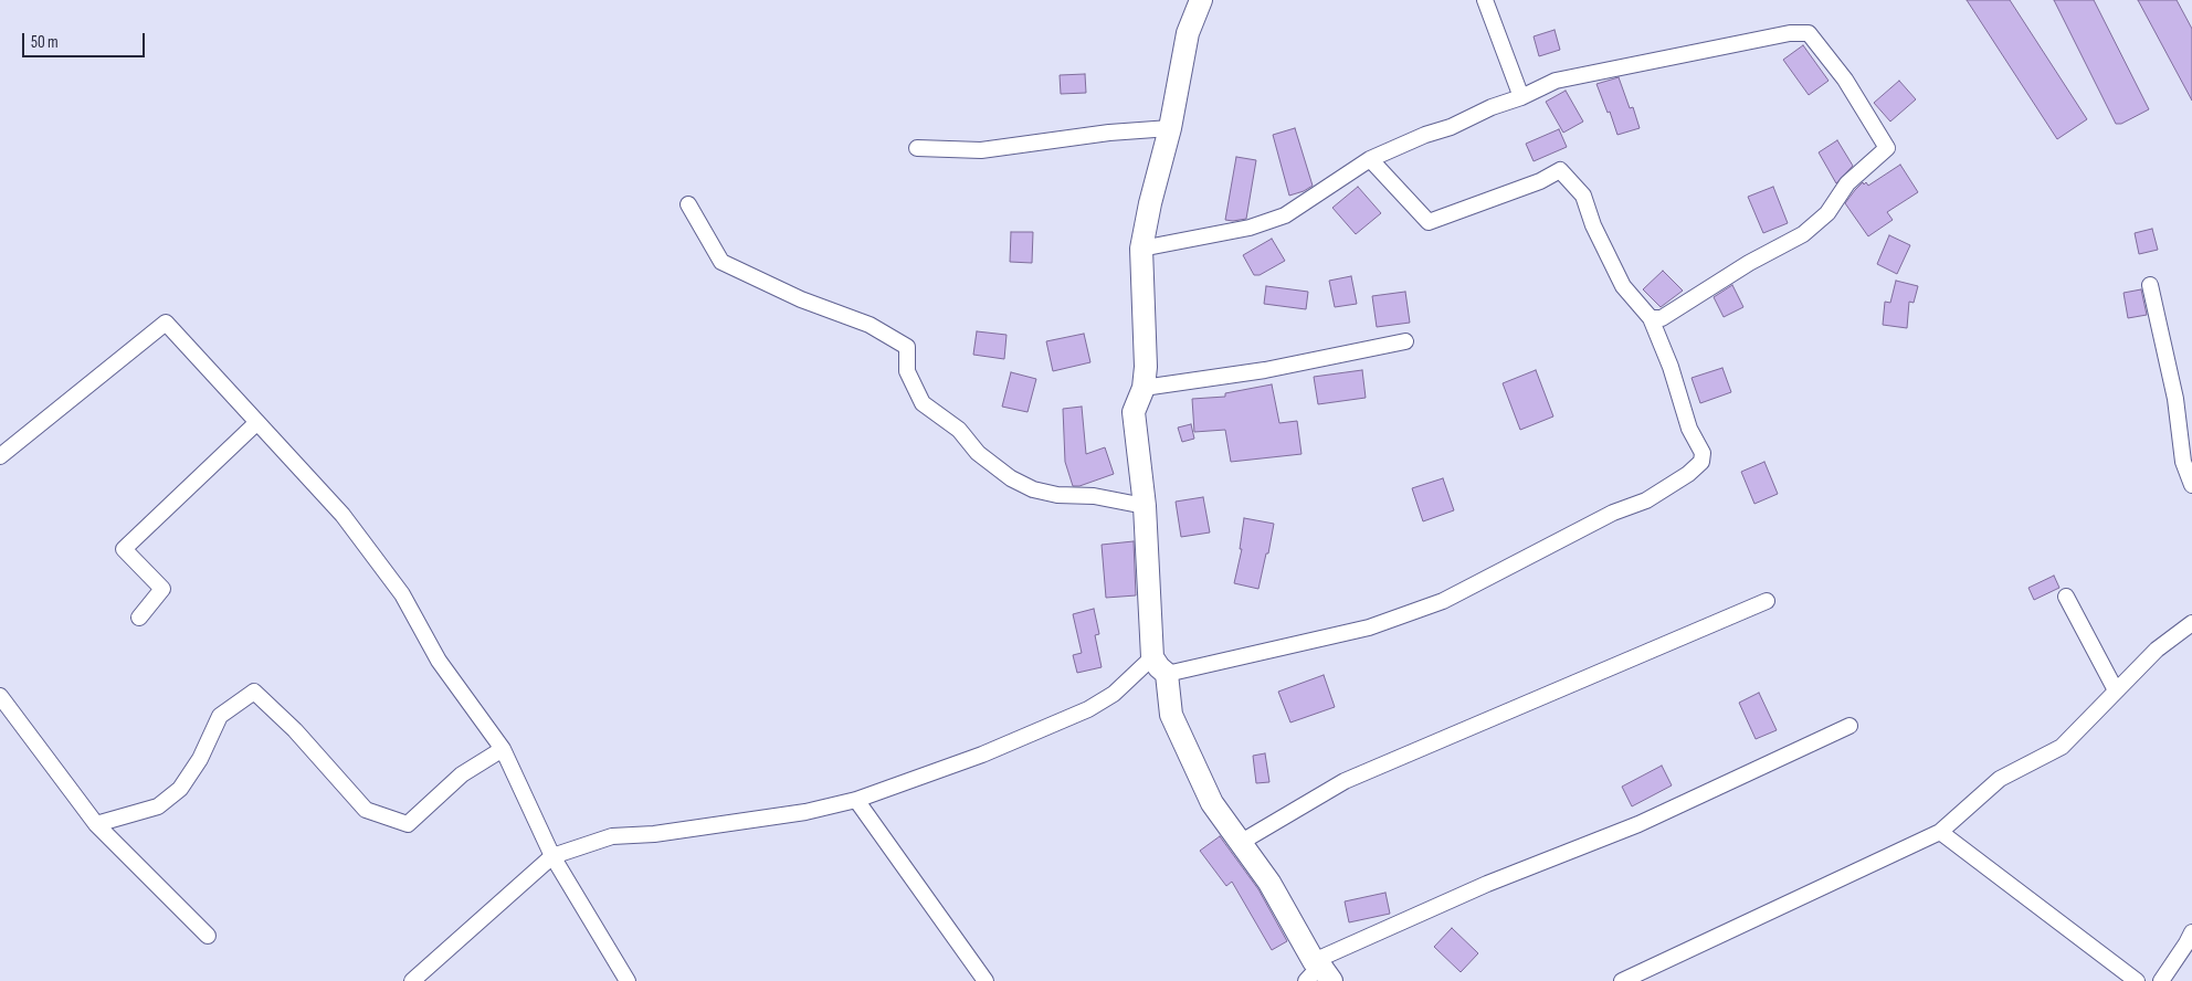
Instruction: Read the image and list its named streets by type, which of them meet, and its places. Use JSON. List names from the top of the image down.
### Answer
{
  "scale_bar": "50 m"
}
